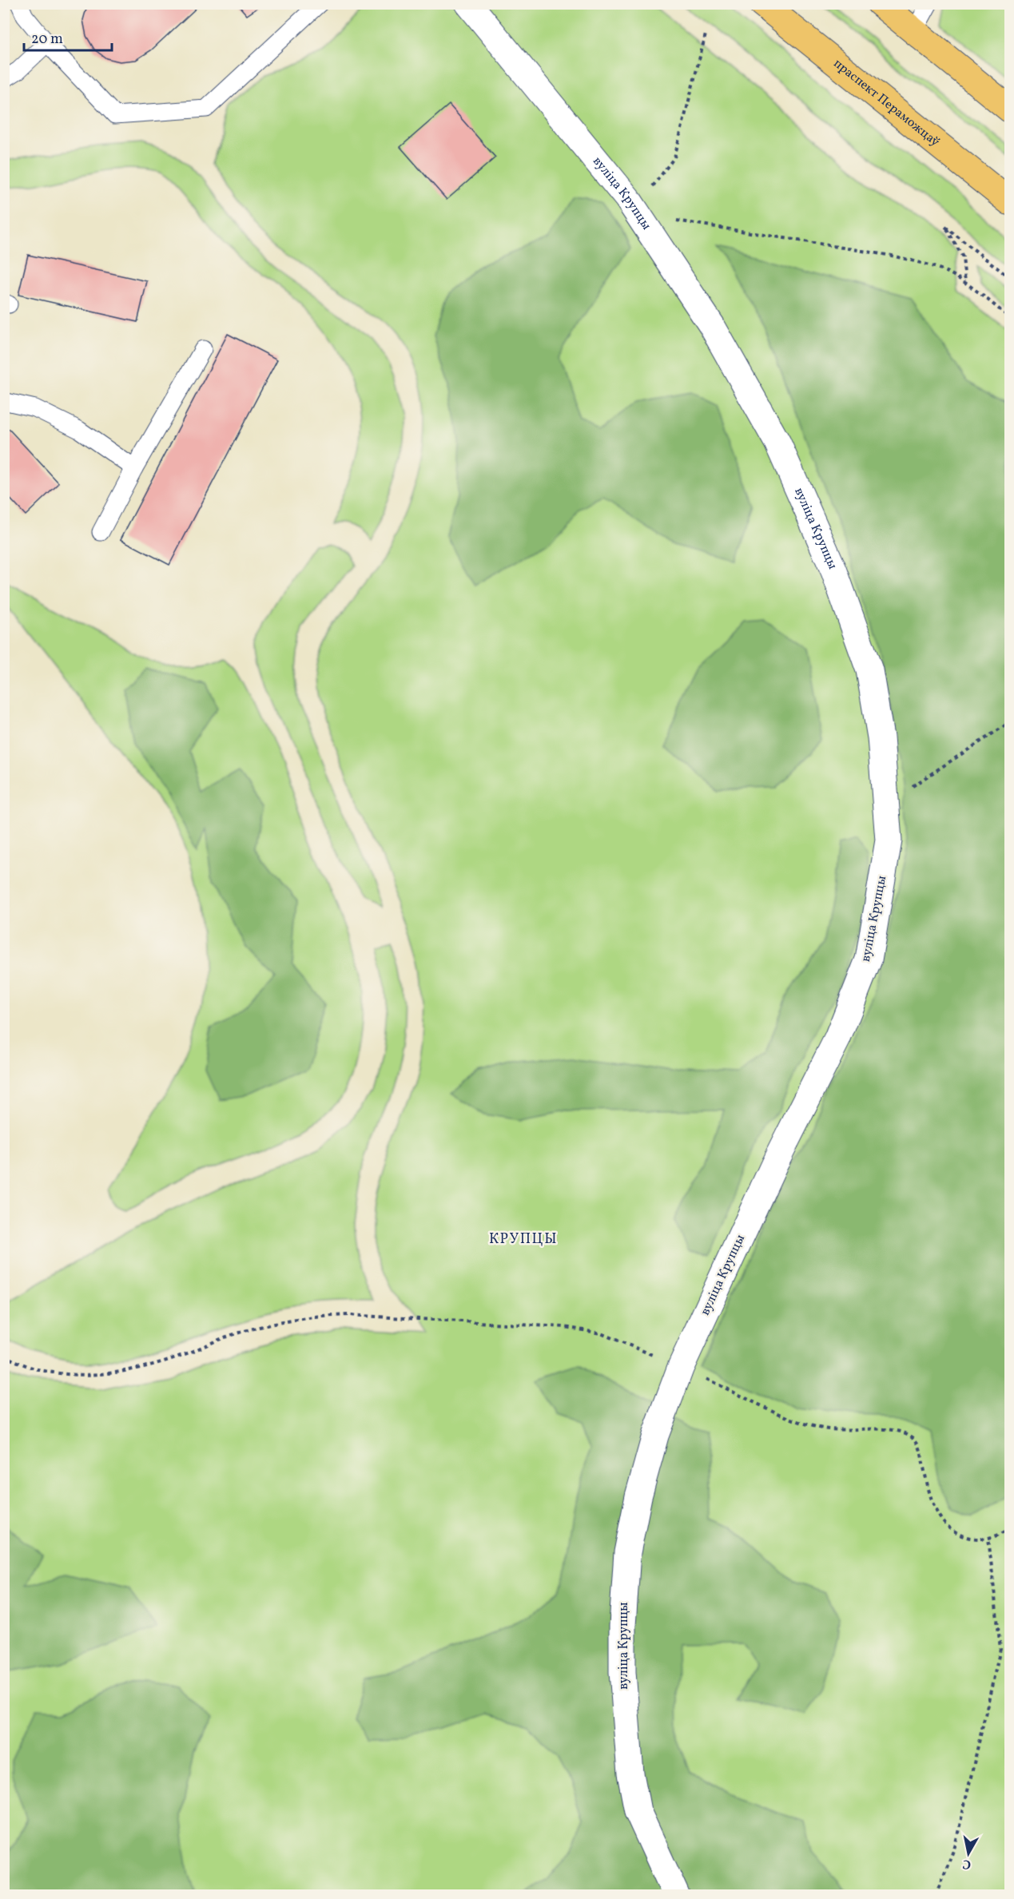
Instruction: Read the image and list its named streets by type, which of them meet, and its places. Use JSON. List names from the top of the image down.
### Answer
{
  "streets": {
    "main road": ["праспект Пераможцаў"],
    "street": ["вуліца Крупцы"]
  },
  "districts": ["КРУПЦЫ"],
  "scale_bar": "20 m",
  "north": "bottom"
}
